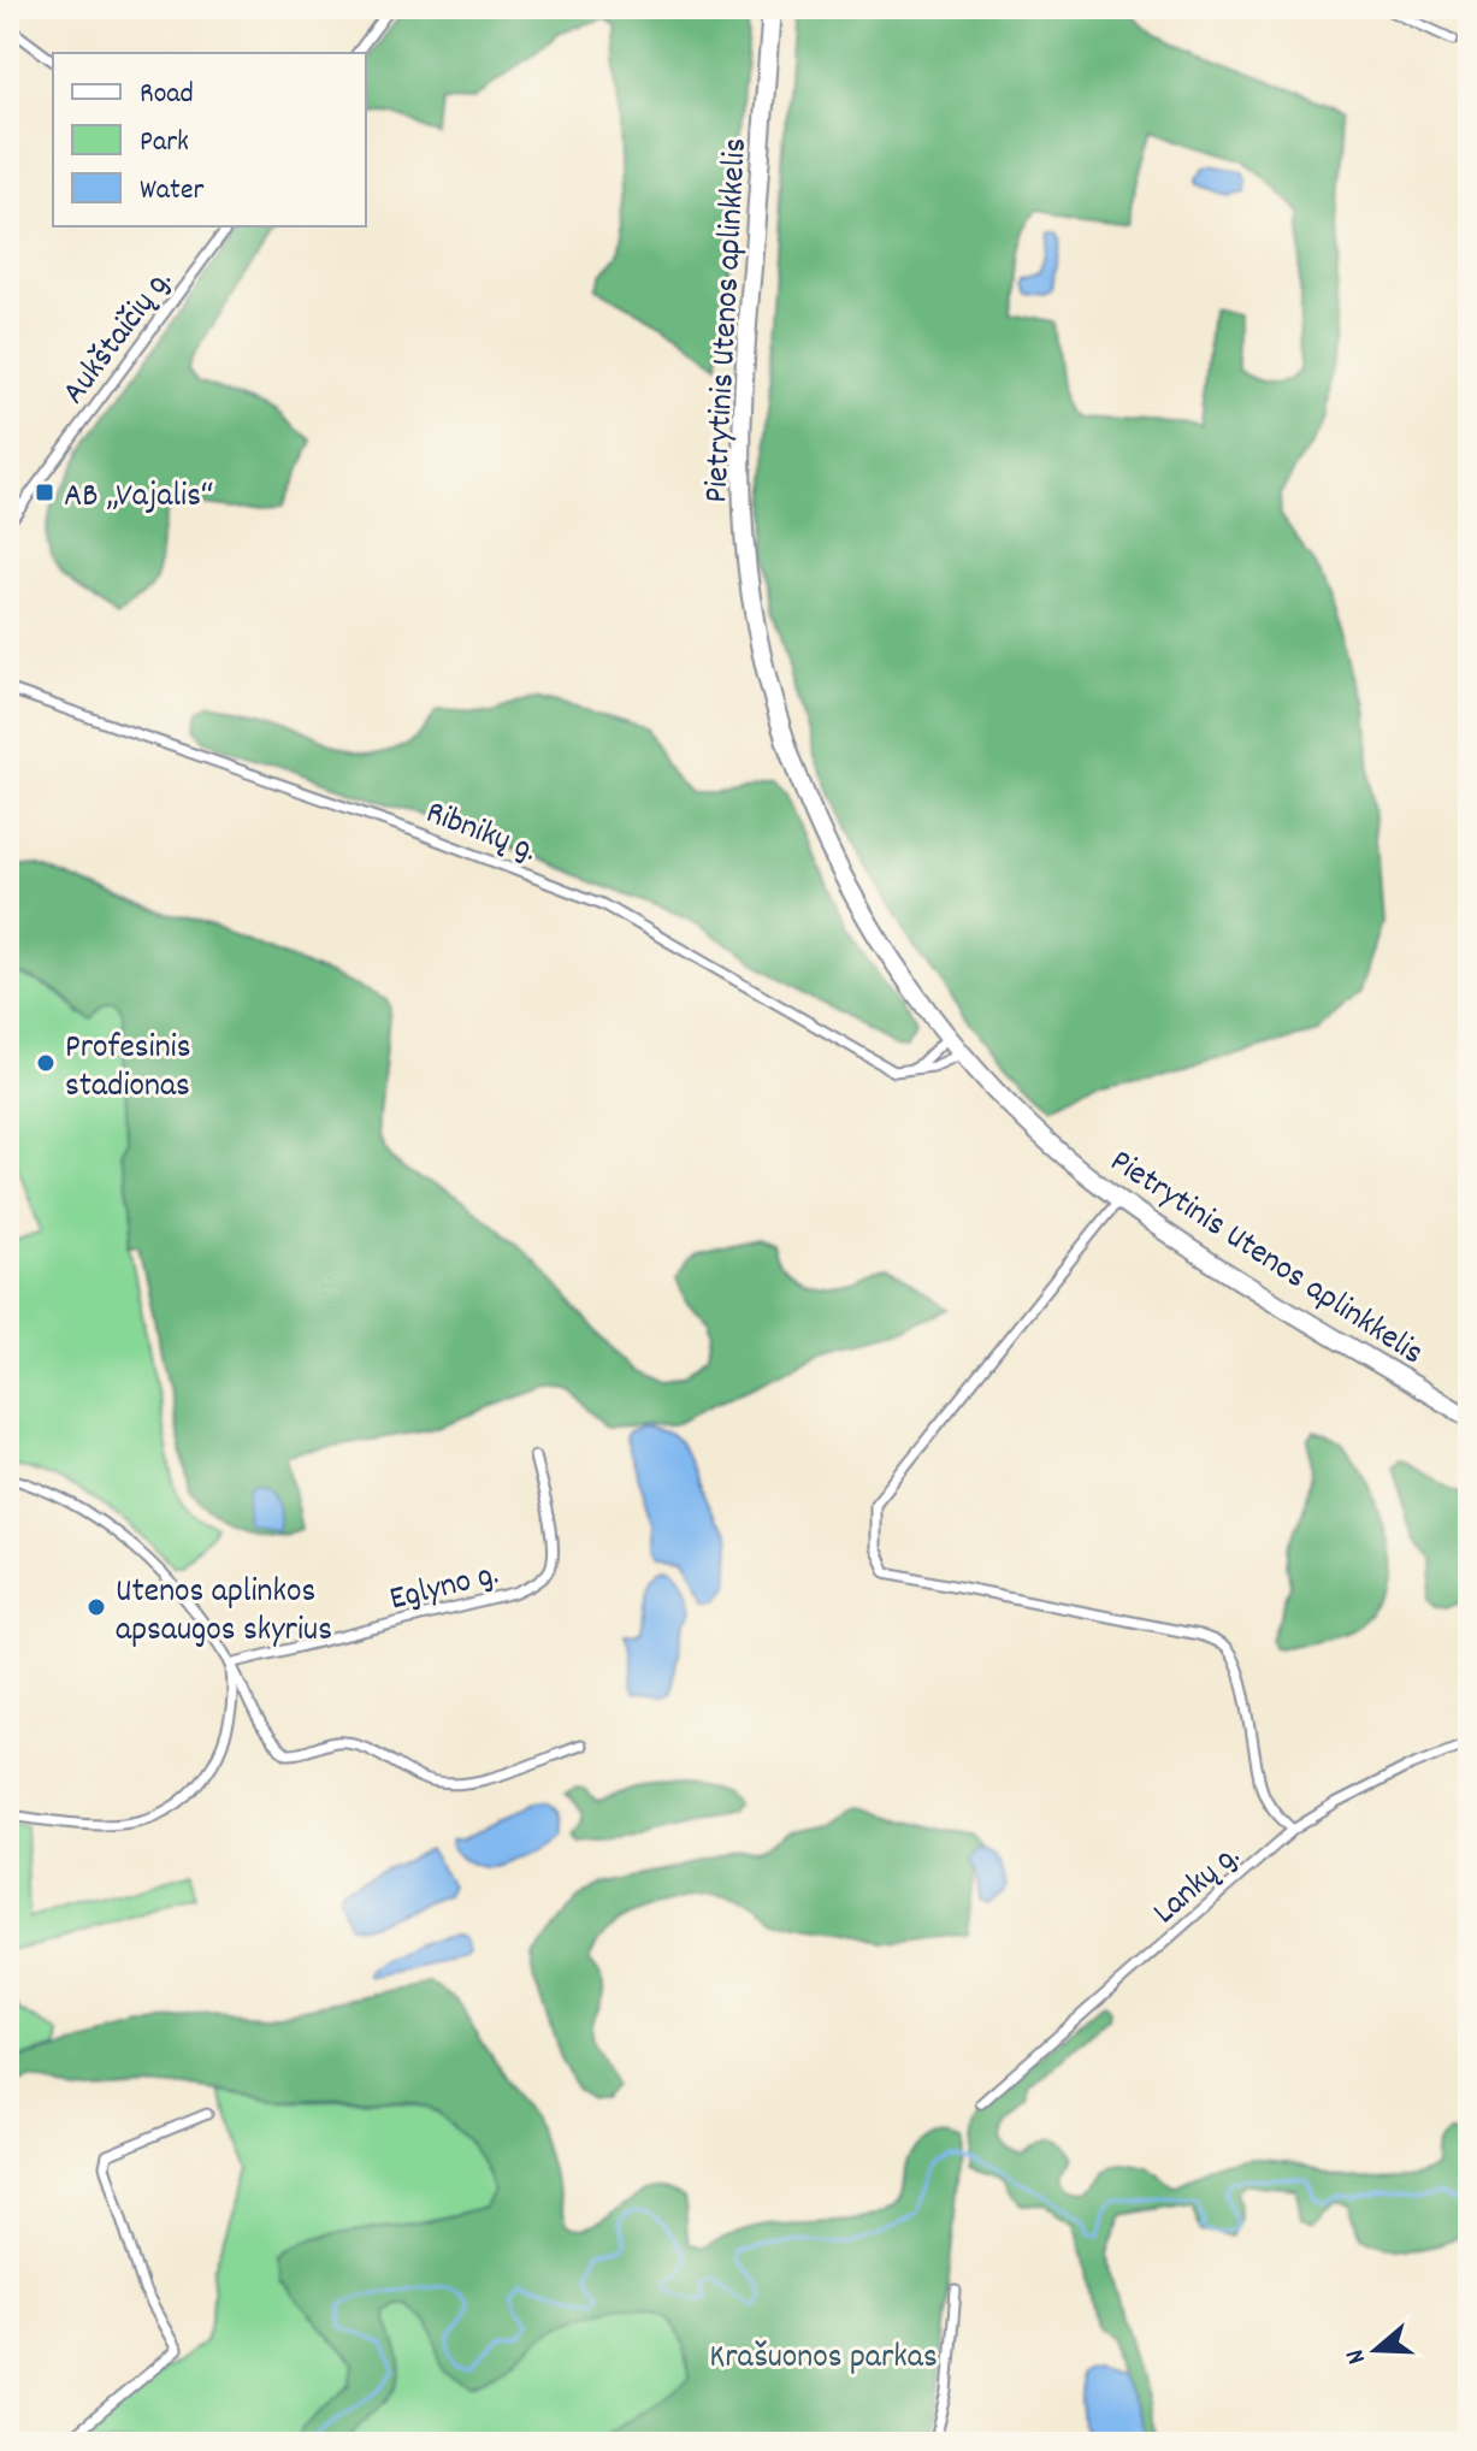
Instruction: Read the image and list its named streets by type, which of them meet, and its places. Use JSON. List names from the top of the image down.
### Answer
{
  "streets": {
    "highway": ["Pietrytinis Utenos aplinkkelis"],
    "street": [
      "Aukštaičių g.",
      "Ribnikų g.",
      "Eglyno g.",
      "Lankų g."
    ]
  },
  "parks": ["Krašuonos parkas"],
  "places": {
    "transit": ["AB „Vajalis“"],
    "other": ["Profesinis stadionas", "Utenos aplinkos apsaugos skyrius"]
  },
  "legend": ["Road", "Park", "Water"],
  "north": "left"
}
